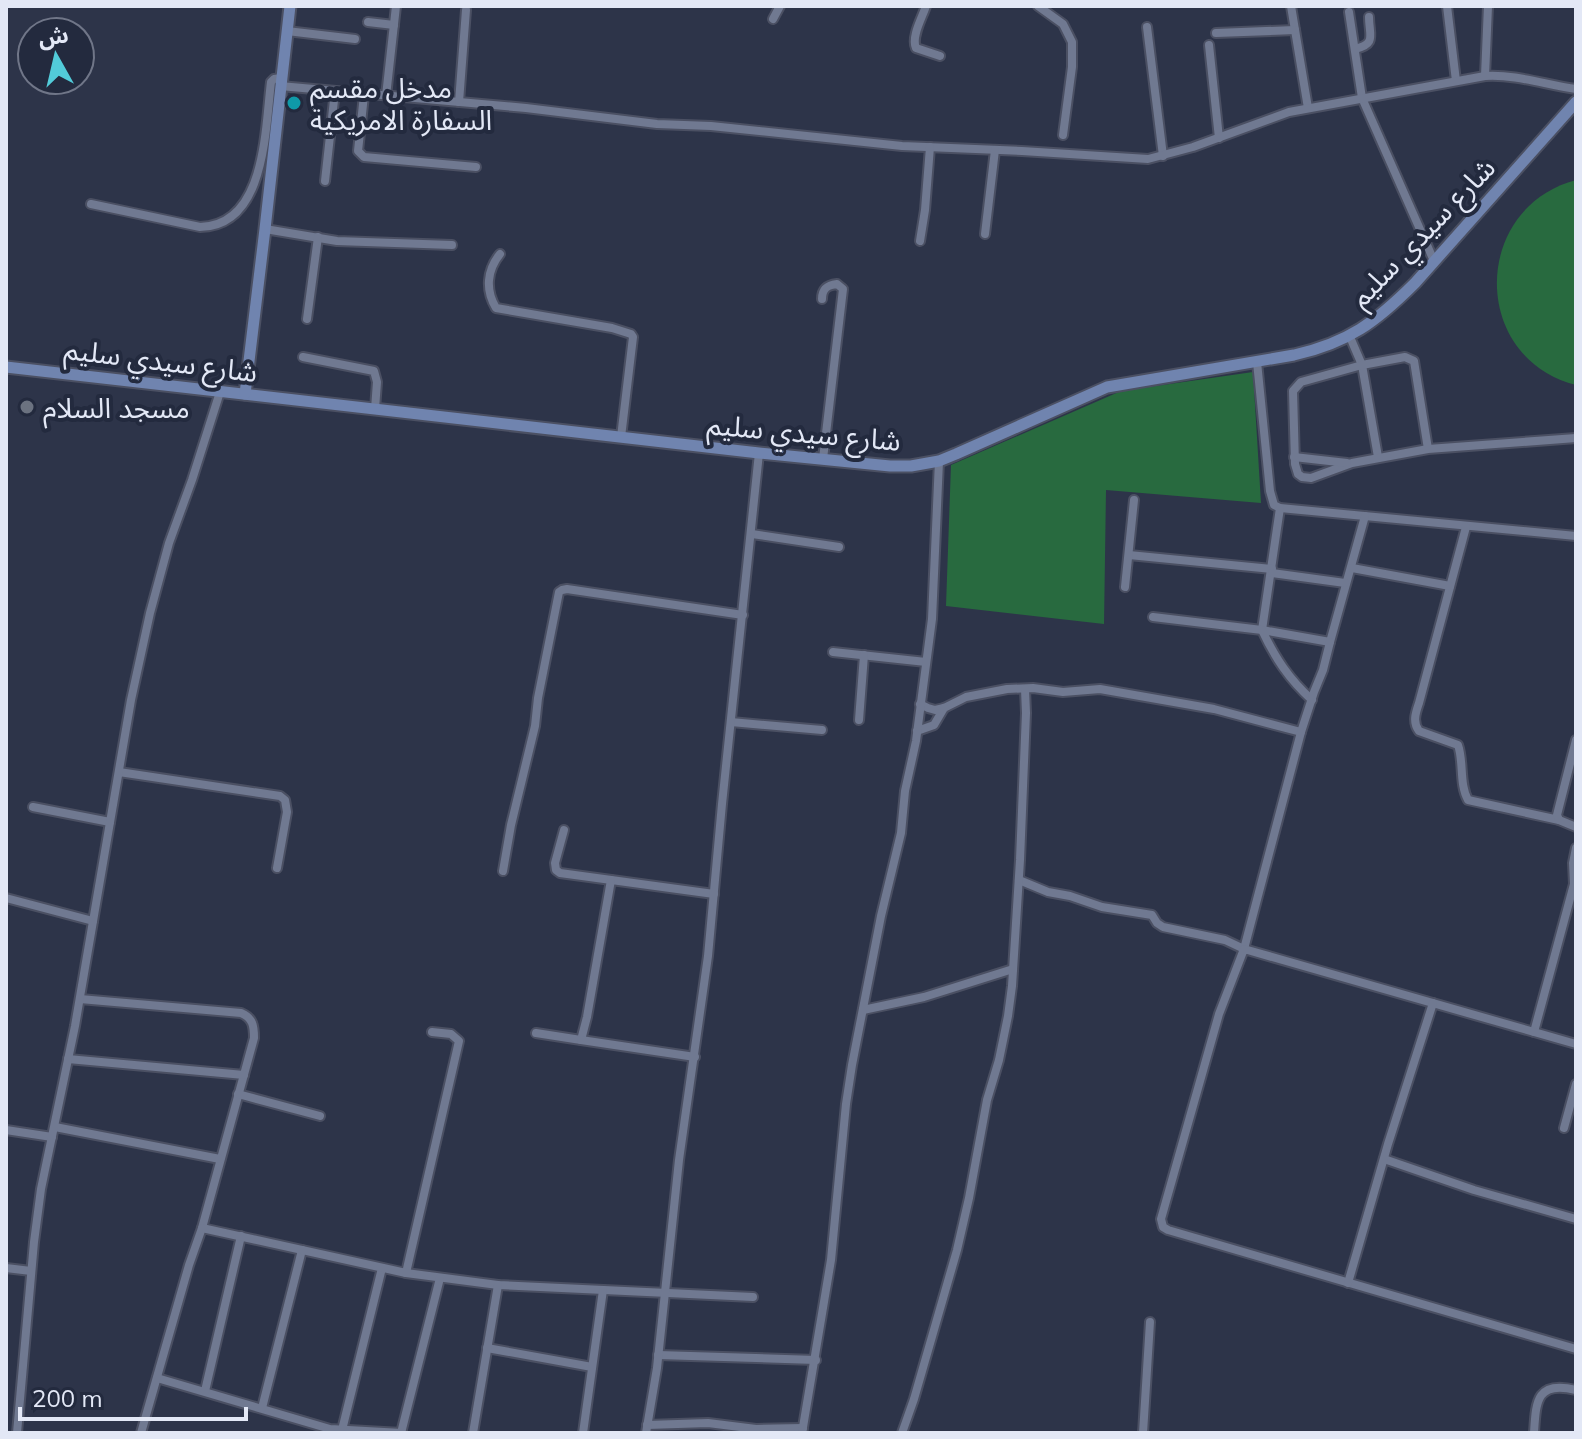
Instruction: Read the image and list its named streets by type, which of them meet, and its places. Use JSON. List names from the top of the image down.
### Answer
{
  "streets": {
    "main road": ["شارع سيدي سليم"]
  },
  "places": ["مدخل مقسم السفارة الامريكية", "مسجد السلام"],
  "scale_bar": "200 m",
  "north": "top"
}
